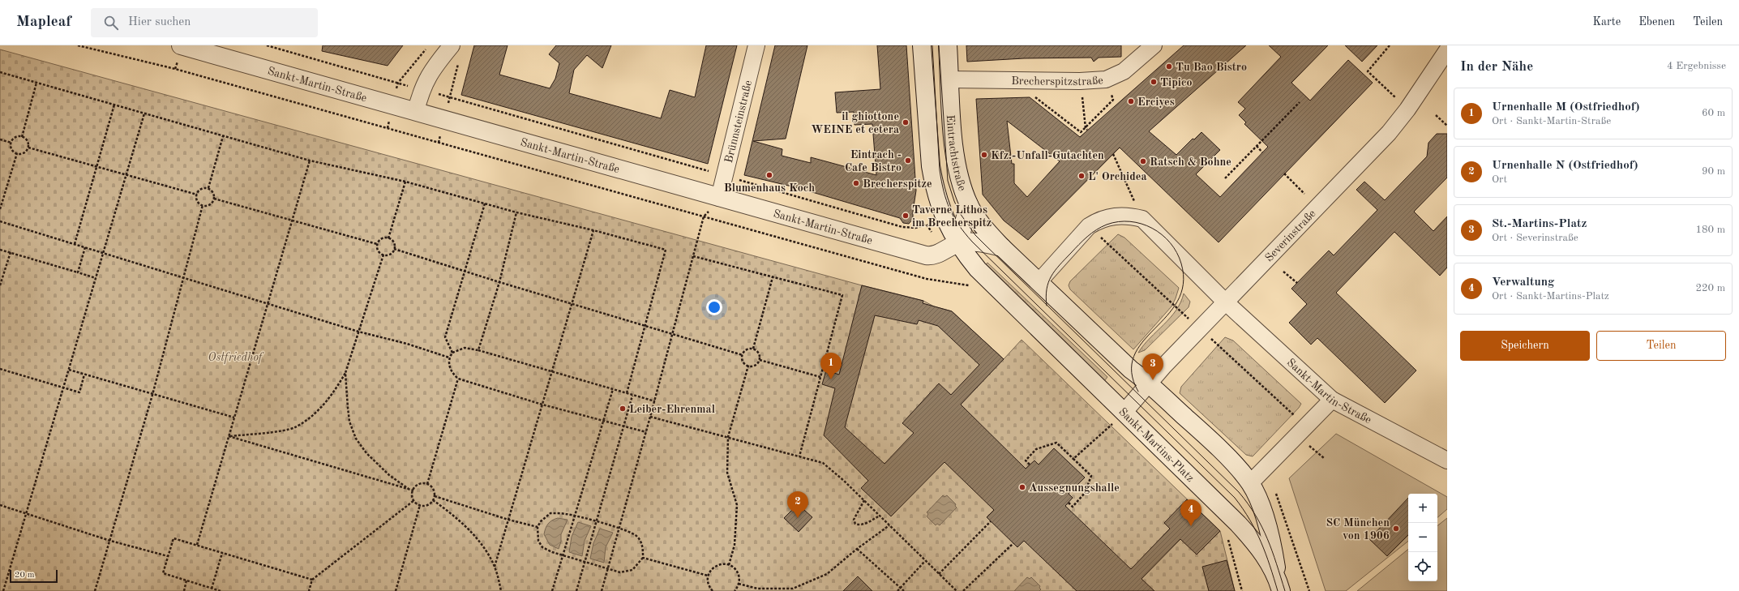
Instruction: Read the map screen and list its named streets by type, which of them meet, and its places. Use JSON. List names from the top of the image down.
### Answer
{
  "streets": {
    "main road": ["Sankt-Martin-Straße", "Eintrachtstraße", "Sankt-Martins-Platz"],
    "street": ["Brecherspitzstraße", "Brünnsteinstraße", "Severinstraße"]
  },
  "crossings": [
    ["Brecherspitzstraße", "Eintrachtstraße"],
    ["Sankt-Martin-Straße", "Brünnsteinstraße"],
    ["Sankt-Martin-Straße", "Eintrachtstraße"],
    ["Sankt-Martin-Straße", "Severinstraße"],
    ["Sankt-Martin-Straße", "Sankt-Martins-Platz"],
    ["Eintrachtstraße", "Sankt-Martins-Platz"],
    ["Severinstraße", "Sankt-Martins-Platz"]
  ],
  "parks": ["Ostfriedhof"],
  "places": [
    "Tu Bao Bistro",
    "Tipico",
    "Erciyes",
    "il ghiottone WEINE et cetera",
    "Kfz.-Unfall-Gutachten",
    "Eintrach - Cafe Bistro",
    "Ratsch & Bohne",
    "Blumenhaus Koch",
    "L' Orchidea",
    "Brecherspitze",
    "Taverne Lithos im Brecherspitz",
    "Leiber-Ehrenmal",
    "Aussegnungshalle",
    "SC München von 1906"
  ],
  "scale_bar": "20 m",
  "page": {
    "header": "Mapleaf",
    "search": "Hier suchen",
    "nav": ["Karte", "Ebenen", "Teilen"],
    "heading": ["In der Nähe", "4 Ergebnisse"],
    "list": [
      {
        "mark": "1",
        "name": "Urnenhalle M (Ostfriedhof)",
        "note": "Ort · Sankt-Martin-Straße",
        "value": "60 m"
      },
      {
        "mark": "2",
        "name": "Urnenhalle N (Ostfriedhof)",
        "note": "Ort",
        "value": "90 m"
      },
      {
        "mark": "3",
        "name": "St.-Martins-Platz",
        "note": "Ort · Severinstraße",
        "value": "180 m"
      },
      {
        "mark": "4",
        "name": "Verwaltung",
        "note": "Ort · Sankt-Martins-Platz",
        "value": "220 m"
      }
    ],
    "buttons": ["Speichern", "Teilen"],
    "pins": [
      "1",
      "3",
      "2",
      "4"
    ],
    "map_buttons": ["+", "−"],
    "scale": "20 m"
  }
}
